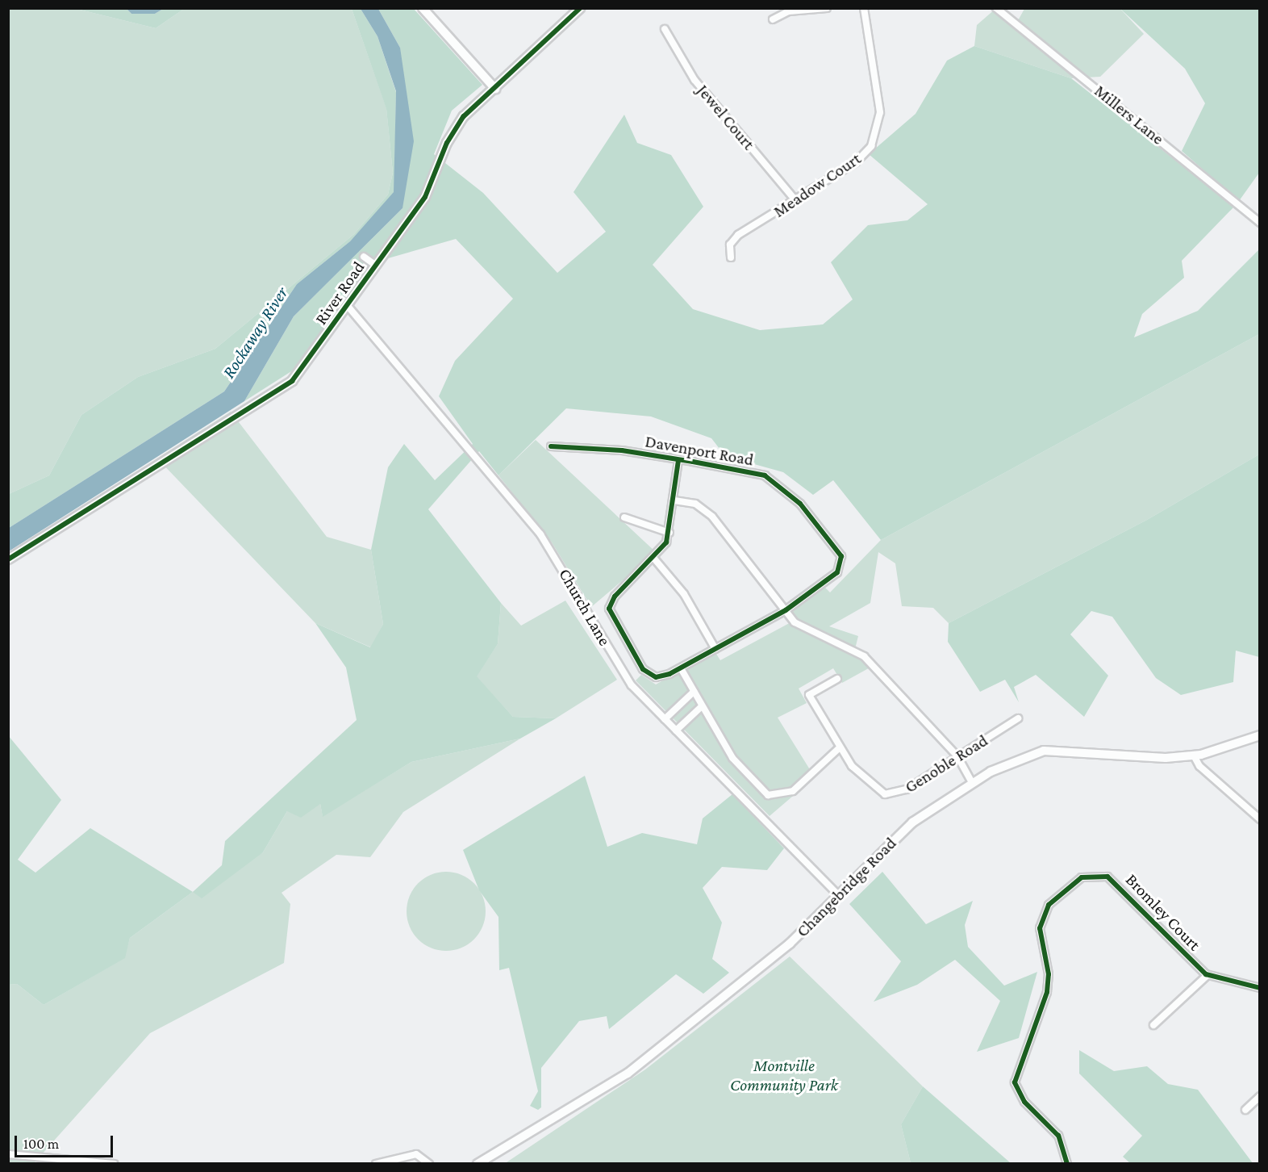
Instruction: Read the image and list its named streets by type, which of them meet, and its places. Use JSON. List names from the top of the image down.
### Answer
{
  "streets": {
    "main road": ["River Road", "Changebridge Road"],
    "street": [
      "Millers Lane",
      "Jewel Court",
      "Meadow Court",
      "Davenport Road",
      "Church Lane",
      "Genoble Road",
      "Bromley Court"
    ]
  },
  "crossings": [
    ["Jewel Court", "Meadow Court"],
    ["River Road", "Church Lane"],
    ["Church Lane", "Changebridge Road"]
  ],
  "water": ["Rockaway River"],
  "parks": ["Montville Community Park"],
  "scale_bar": "100 m"
}
